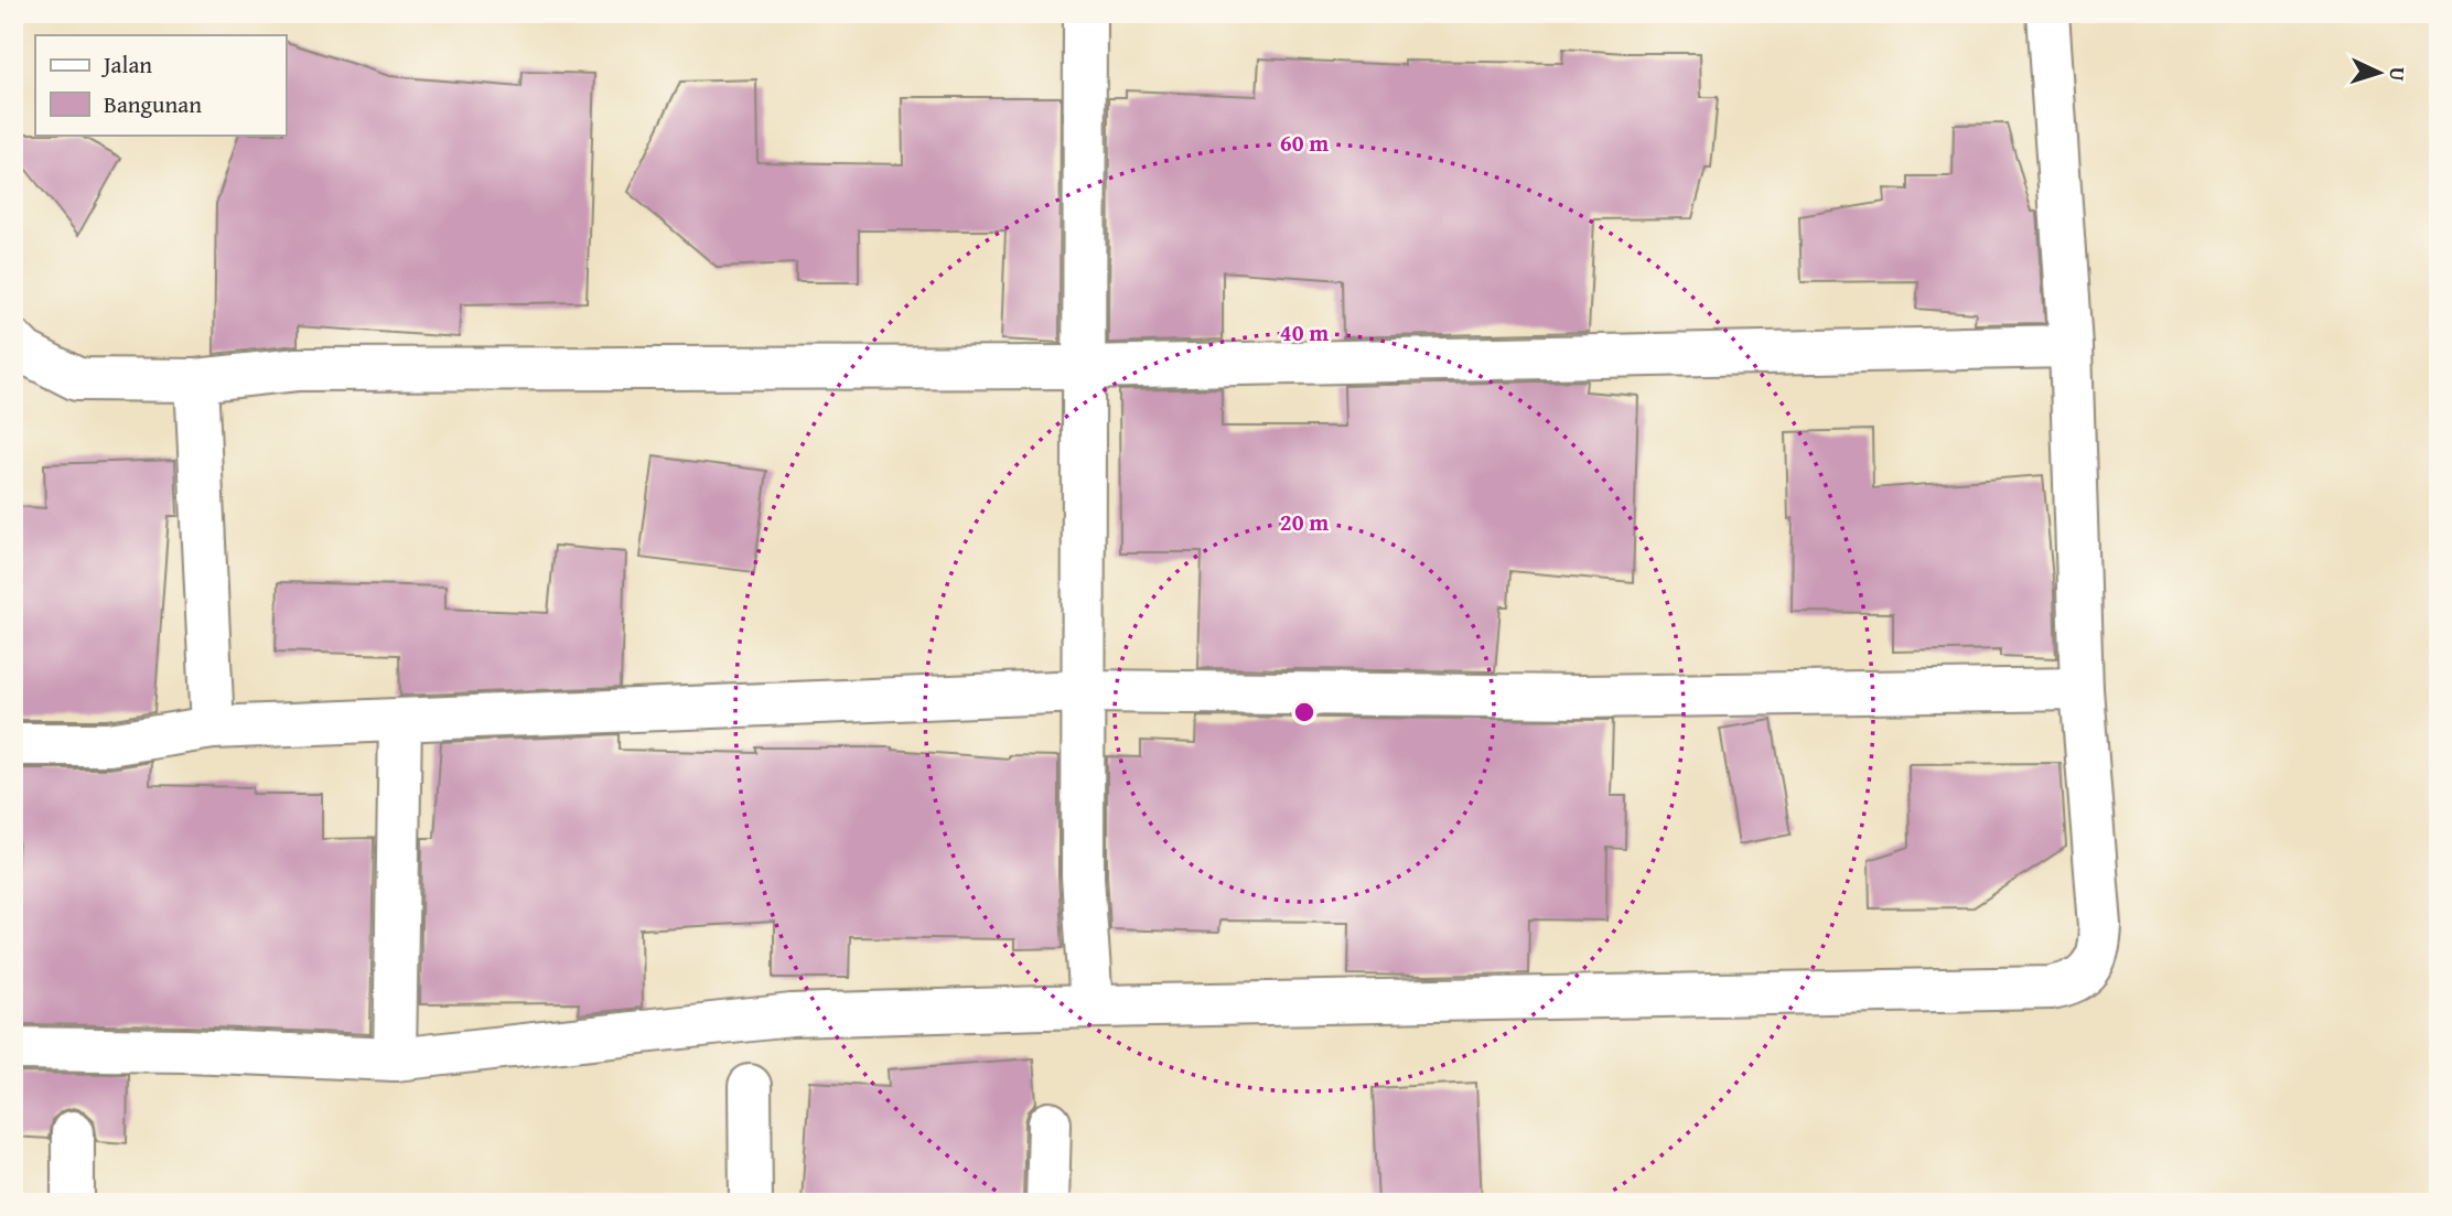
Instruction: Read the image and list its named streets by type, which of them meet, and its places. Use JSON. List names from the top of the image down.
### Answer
{
  "legend": ["Jalan", "Bangunan"],
  "north": "right",
  "rings": ["60 m", "40 m", "20 m"]
}
